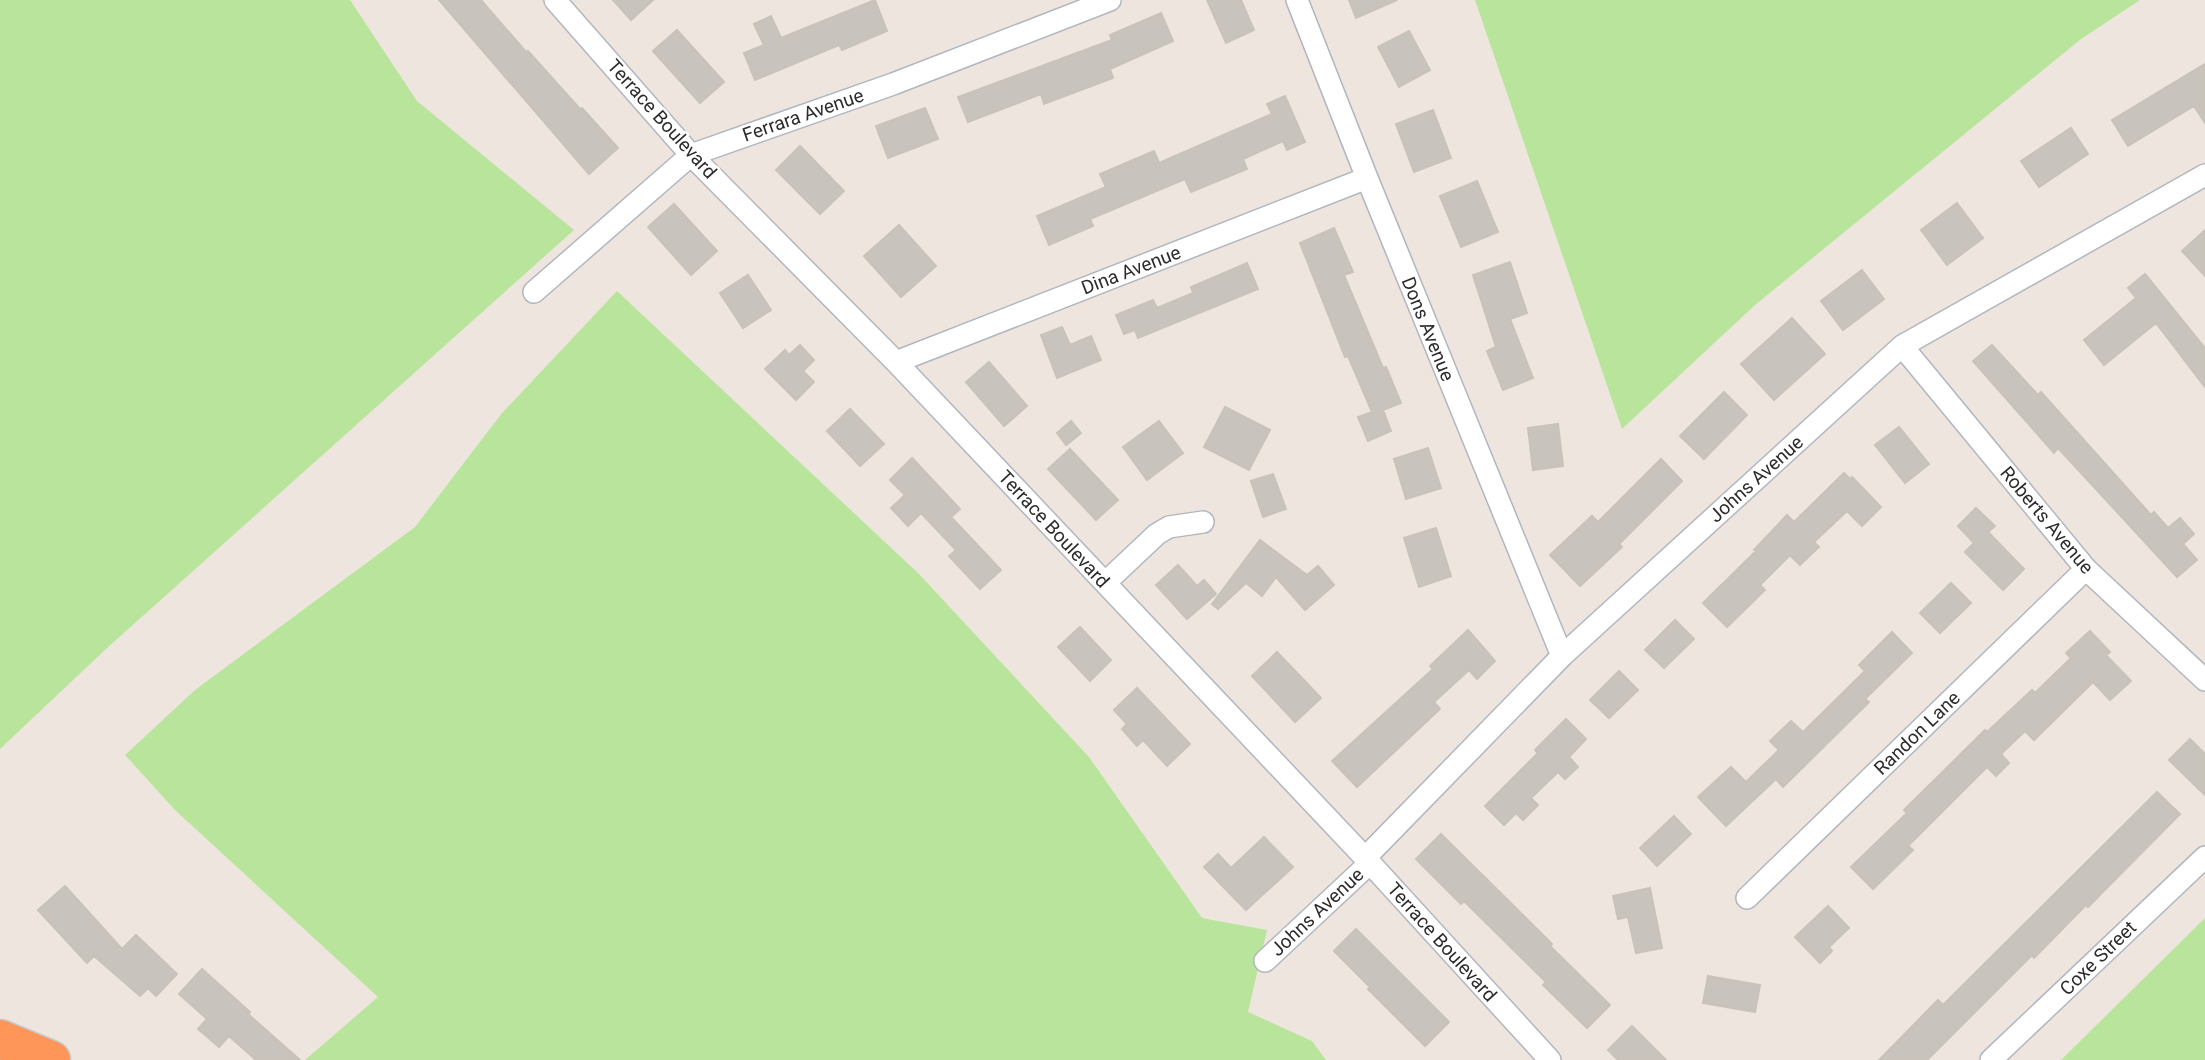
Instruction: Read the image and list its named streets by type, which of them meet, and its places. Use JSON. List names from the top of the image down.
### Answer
{
  "streets": {
    "street": [
      "Ferrara Avenue",
      "Terrace Boulevard",
      "Dina Avenue",
      "Dons Avenue",
      "Johns Avenue",
      "Roberts Avenue",
      "Randon Lane",
      "Coxe Street"
    ]
  },
  "crossings": [
    ["Ferrara Avenue", "Terrace Boulevard"],
    ["Terrace Boulevard", "Dina Avenue"],
    ["Terrace Boulevard", "Johns Avenue"],
    ["Dina Avenue", "Dons Avenue"],
    ["Dons Avenue", "Johns Avenue"],
    ["Johns Avenue", "Roberts Avenue"],
    ["Roberts Avenue", "Randon Lane"]
  ]
}
